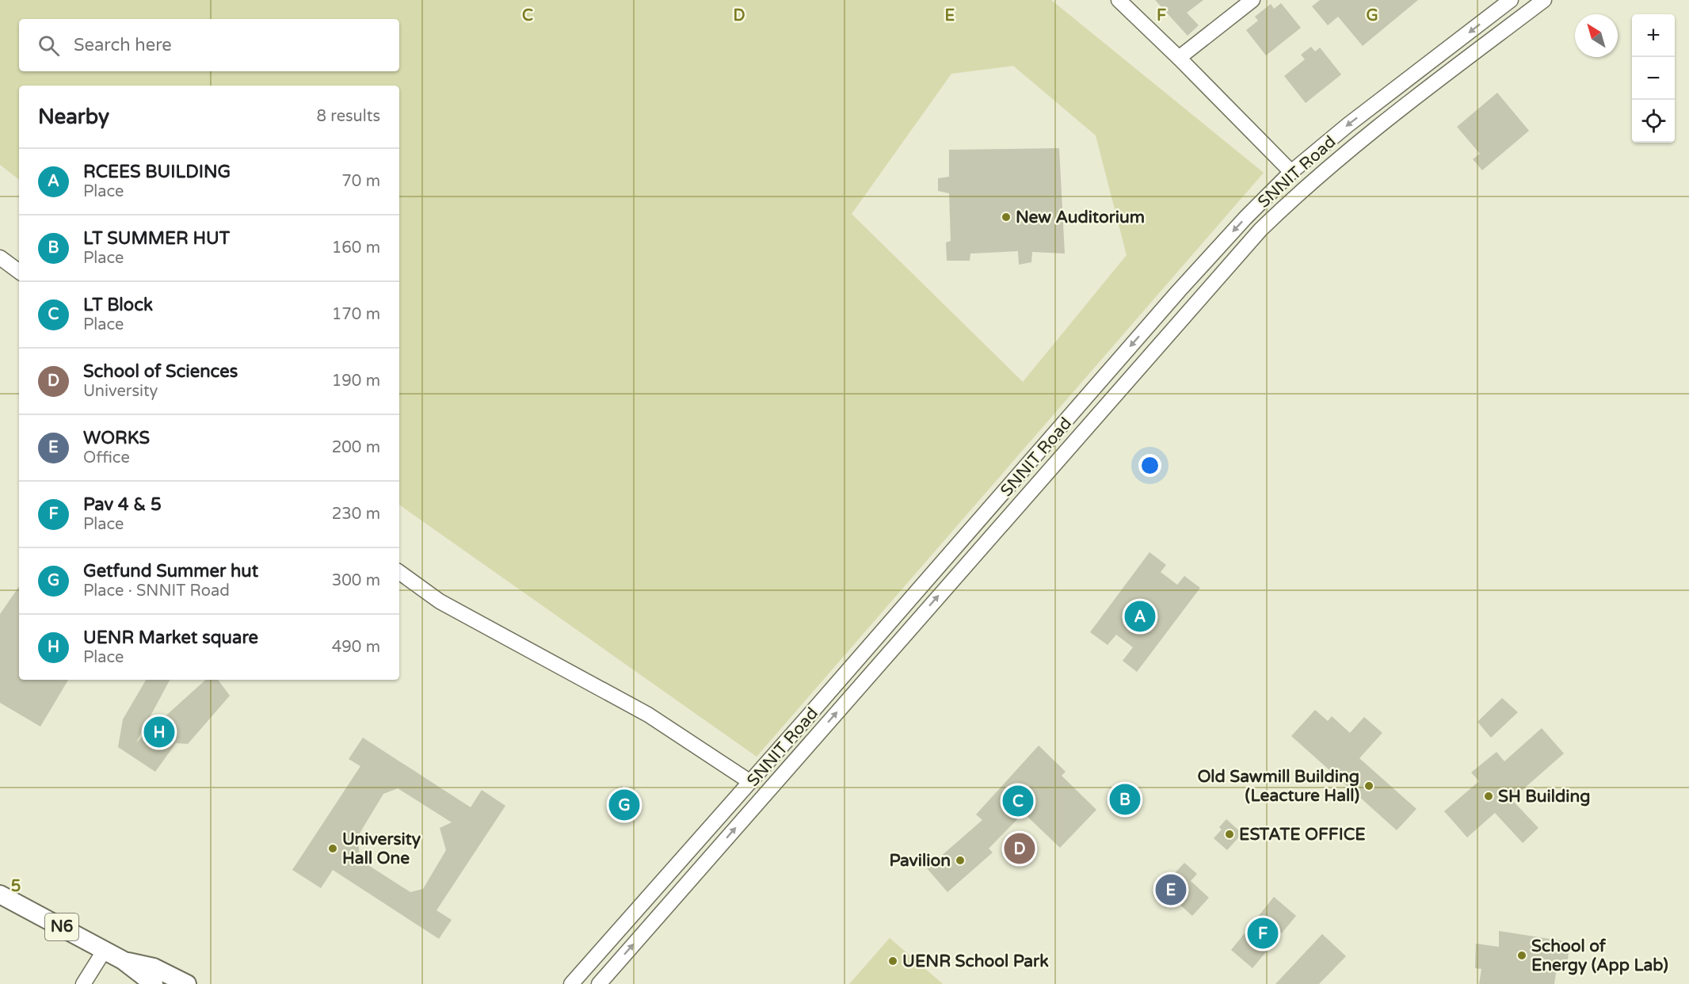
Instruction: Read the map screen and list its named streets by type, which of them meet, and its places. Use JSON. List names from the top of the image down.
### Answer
{
  "streets": {
    "main road": ["N6"],
    "street": ["SNNIT Road"]
  },
  "places": [
    "New Auditorium",
    "Old Sawmill Building (Leacture Hall)",
    "SH Building",
    "ESTATE OFFICE",
    "University Hall One",
    "Pavilion",
    "School of Energy (App Lab)",
    "UENR School Park"
  ],
  "north": "top left",
  "page": {
    "map_buttons": ["+", "−"],
    "search": "Search here",
    "heading": ["Nearby", "8 results"],
    "list": [
      {
        "mark": "A",
        "name": "RCEES BUILDING",
        "note": "Place",
        "value": "70 m"
      },
      {
        "mark": "B",
        "name": "LT SUMMER HUT",
        "note": "Place",
        "value": "160 m"
      },
      {
        "mark": "C",
        "name": "LT Block",
        "note": "Place",
        "value": "170 m"
      },
      {
        "mark": "D",
        "name": "School of Sciences",
        "note": "University",
        "value": "190 m"
      },
      {
        "mark": "E",
        "name": "WORKS",
        "note": "Office",
        "value": "200 m"
      },
      {
        "mark": "F",
        "name": "Pav 4 & 5",
        "note": "Place",
        "value": "230 m"
      },
      {
        "mark": "G",
        "name": "Getfund Summer hut",
        "note": "Place · SNNIT Road",
        "value": "300 m"
      },
      {
        "mark": "H",
        "name": "UENR Market square",
        "note": "Place",
        "value": "490 m"
      }
    ],
    "pins": [
      "A",
      "H",
      "B",
      "C",
      "G",
      "D",
      "E",
      "F"
    ]
  },
  "grid": {
    "columns": [
      "C",
      "D",
      "E",
      "F",
      "G"
    ],
    "rows": ["5"]
  }
}
